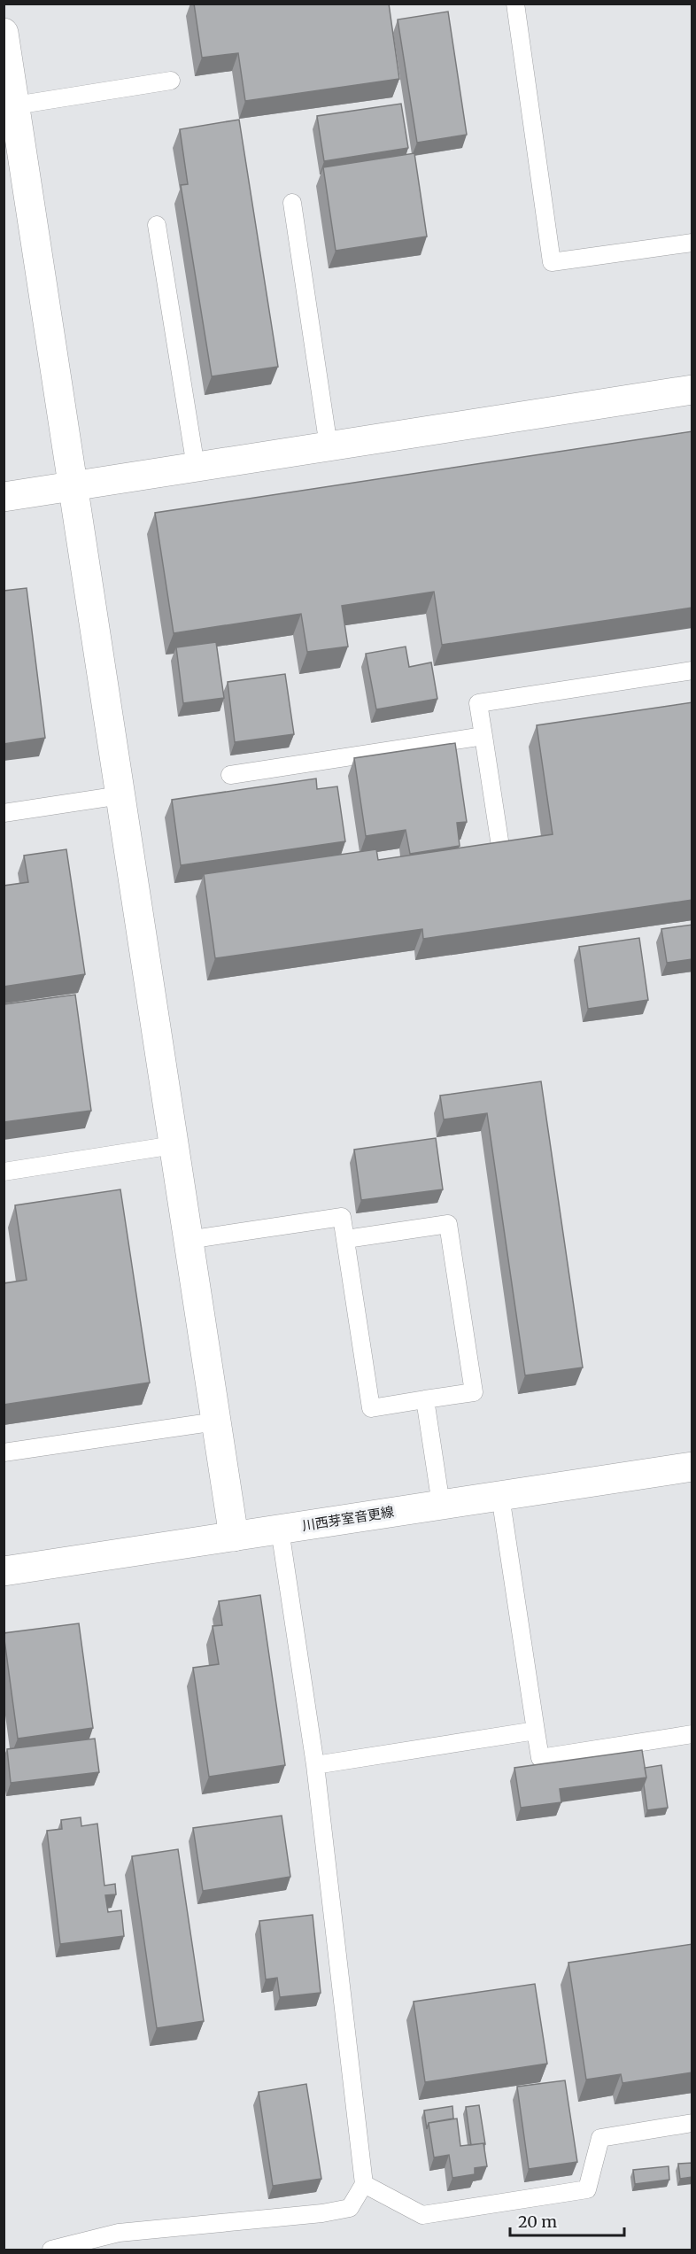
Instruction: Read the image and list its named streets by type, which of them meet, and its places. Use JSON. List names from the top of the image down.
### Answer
{
  "streets": {
    "street": ["川西芽室音更線"]
  },
  "scale_bar": "20 m"
}
